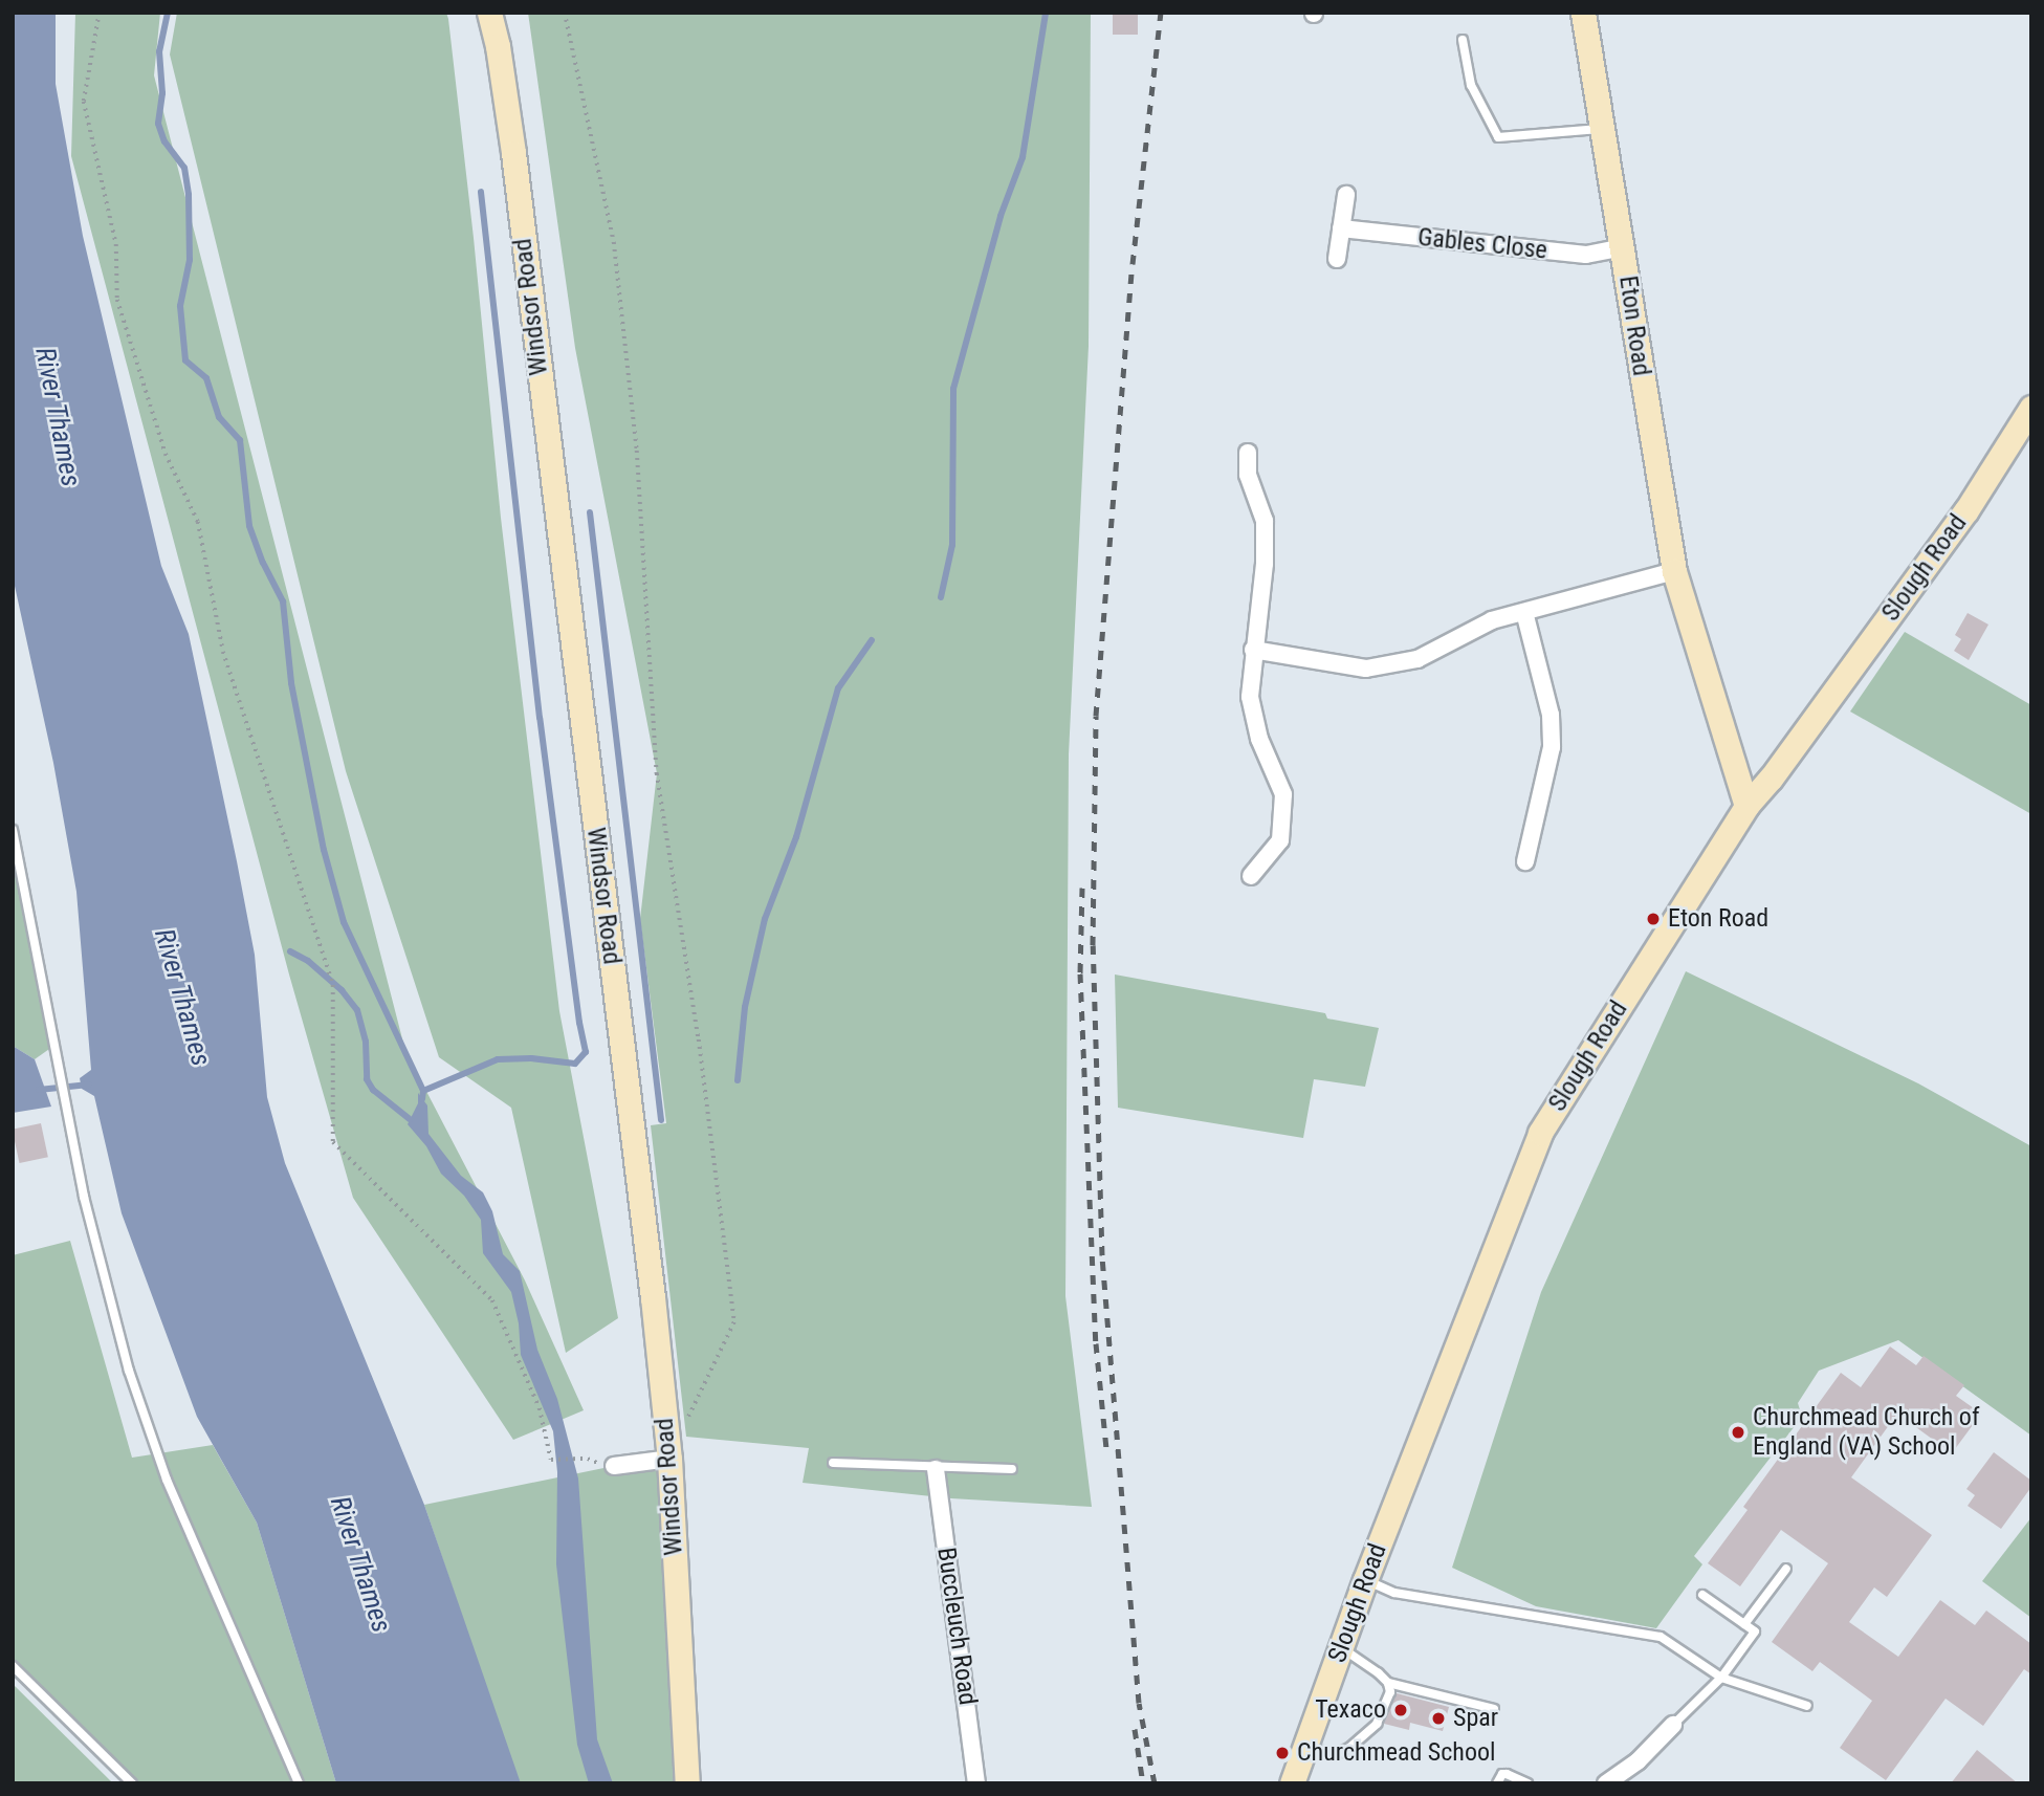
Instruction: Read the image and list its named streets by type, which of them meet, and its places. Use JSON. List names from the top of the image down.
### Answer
{
  "streets": {
    "main road": ["Windsor Road", "Eton Road", "Slough Road"],
    "street": ["Gables Close", "Buccleuch Road"]
  },
  "crossings": [
    ["Gables Close", "Eton Road"],
    ["Eton Road", "Slough Road"]
  ],
  "water": ["River Thames"],
  "places": [
    "Eton Road",
    "Churchmead Church of England (VA) School",
    "Texaco",
    "Spar",
    "Churchmead School"
  ]
}
